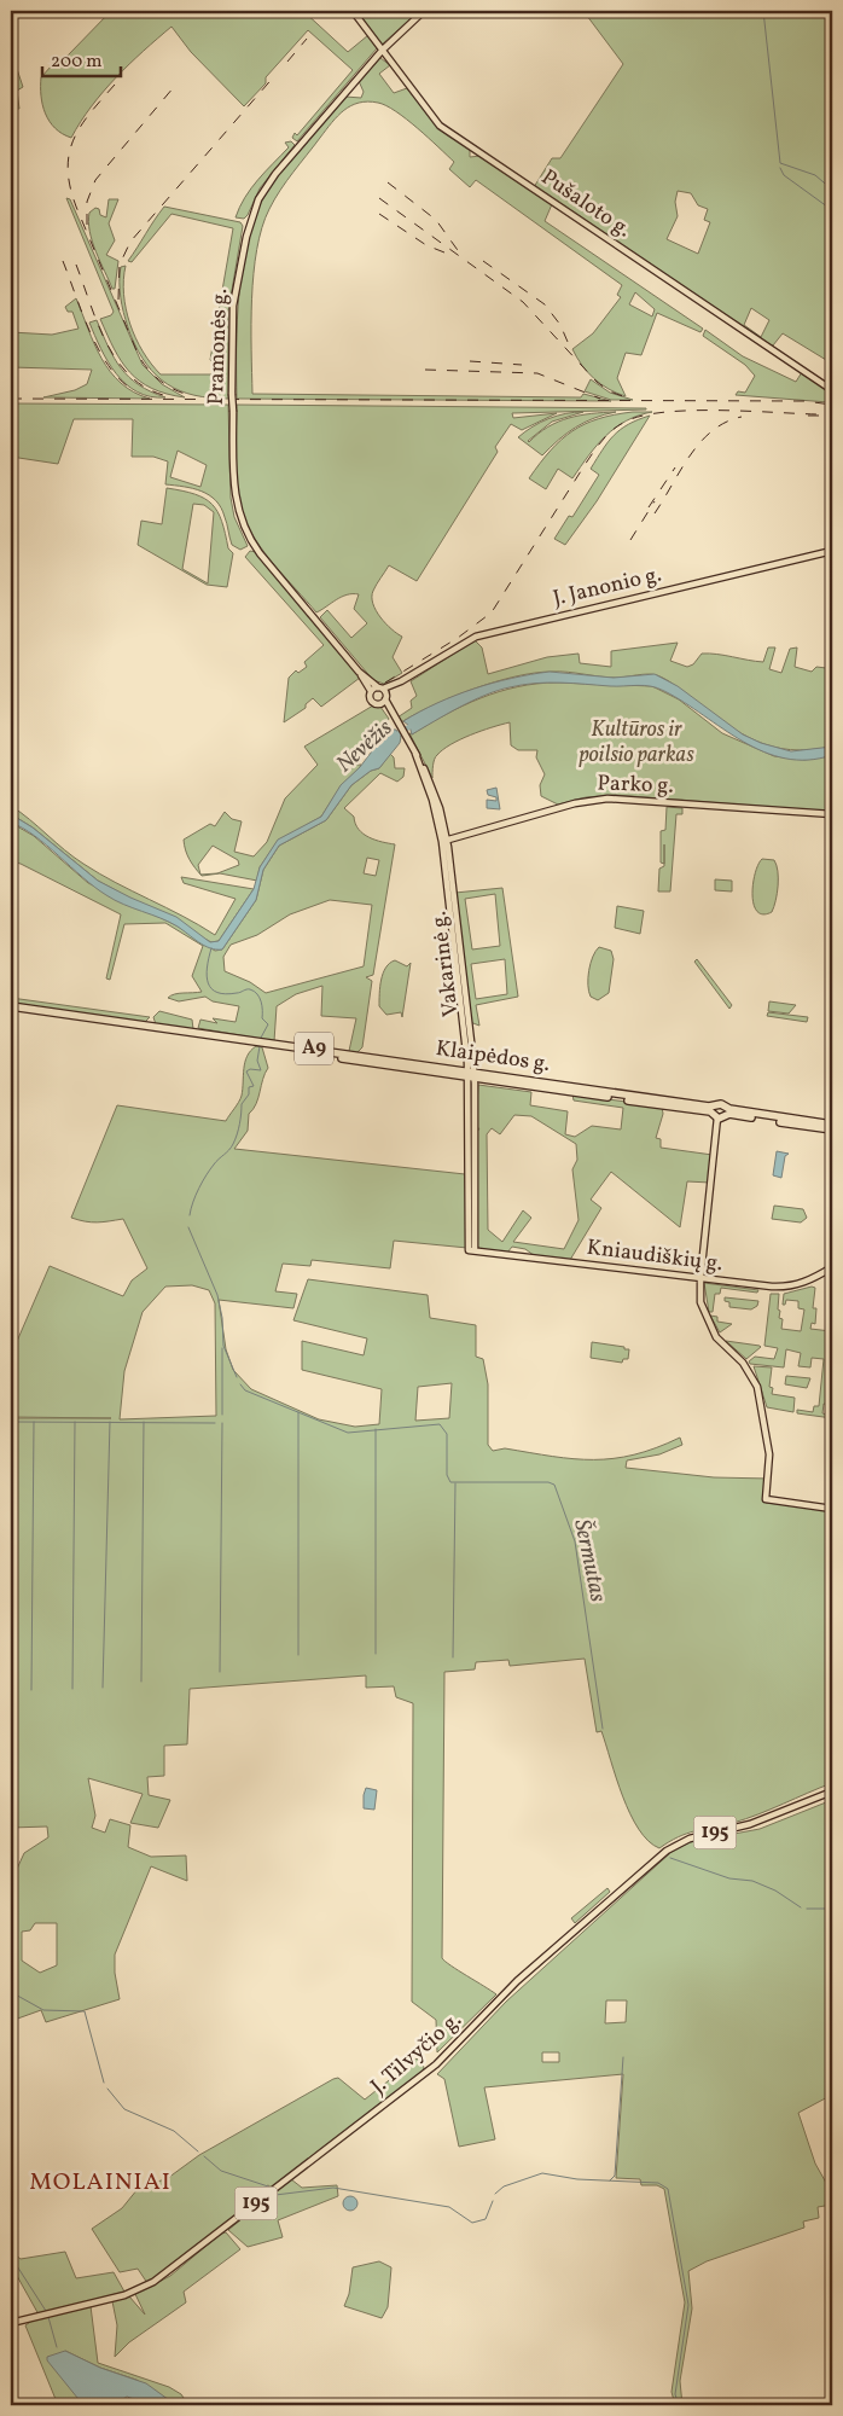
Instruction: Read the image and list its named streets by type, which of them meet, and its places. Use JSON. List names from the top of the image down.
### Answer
{
  "streets": {
    "highway": ["A9", "Klaipėdos g."],
    "main road": [
      "Pušaloto g.",
      "Pramonės g.",
      "J. Janonio g.",
      "Parko g.",
      "Vakarinė g.",
      "Kniaudiškių g.",
      "195",
      "J. Tilvyčio g."
    ]
  },
  "crossings": [
    ["Pušaloto g.", "Pramonės g."],
    ["Pramonės g.", "J. Janonio g."],
    ["Pramonės g.", "Vakarinė g."],
    ["J. Janonio g.", "Vakarinė g."],
    ["Parko g.", "Vakarinė g."],
    ["Vakarinė g.", "Klaipėdos g."],
    ["Vakarinė g.", "Kniaudiškių g."]
  ],
  "districts": ["MOLAINIAI"],
  "water": ["Nevėžis", "Šermutas"],
  "parks": ["Kultūros ir poilsio parkas"],
  "scale_bar": "200 m"
}
